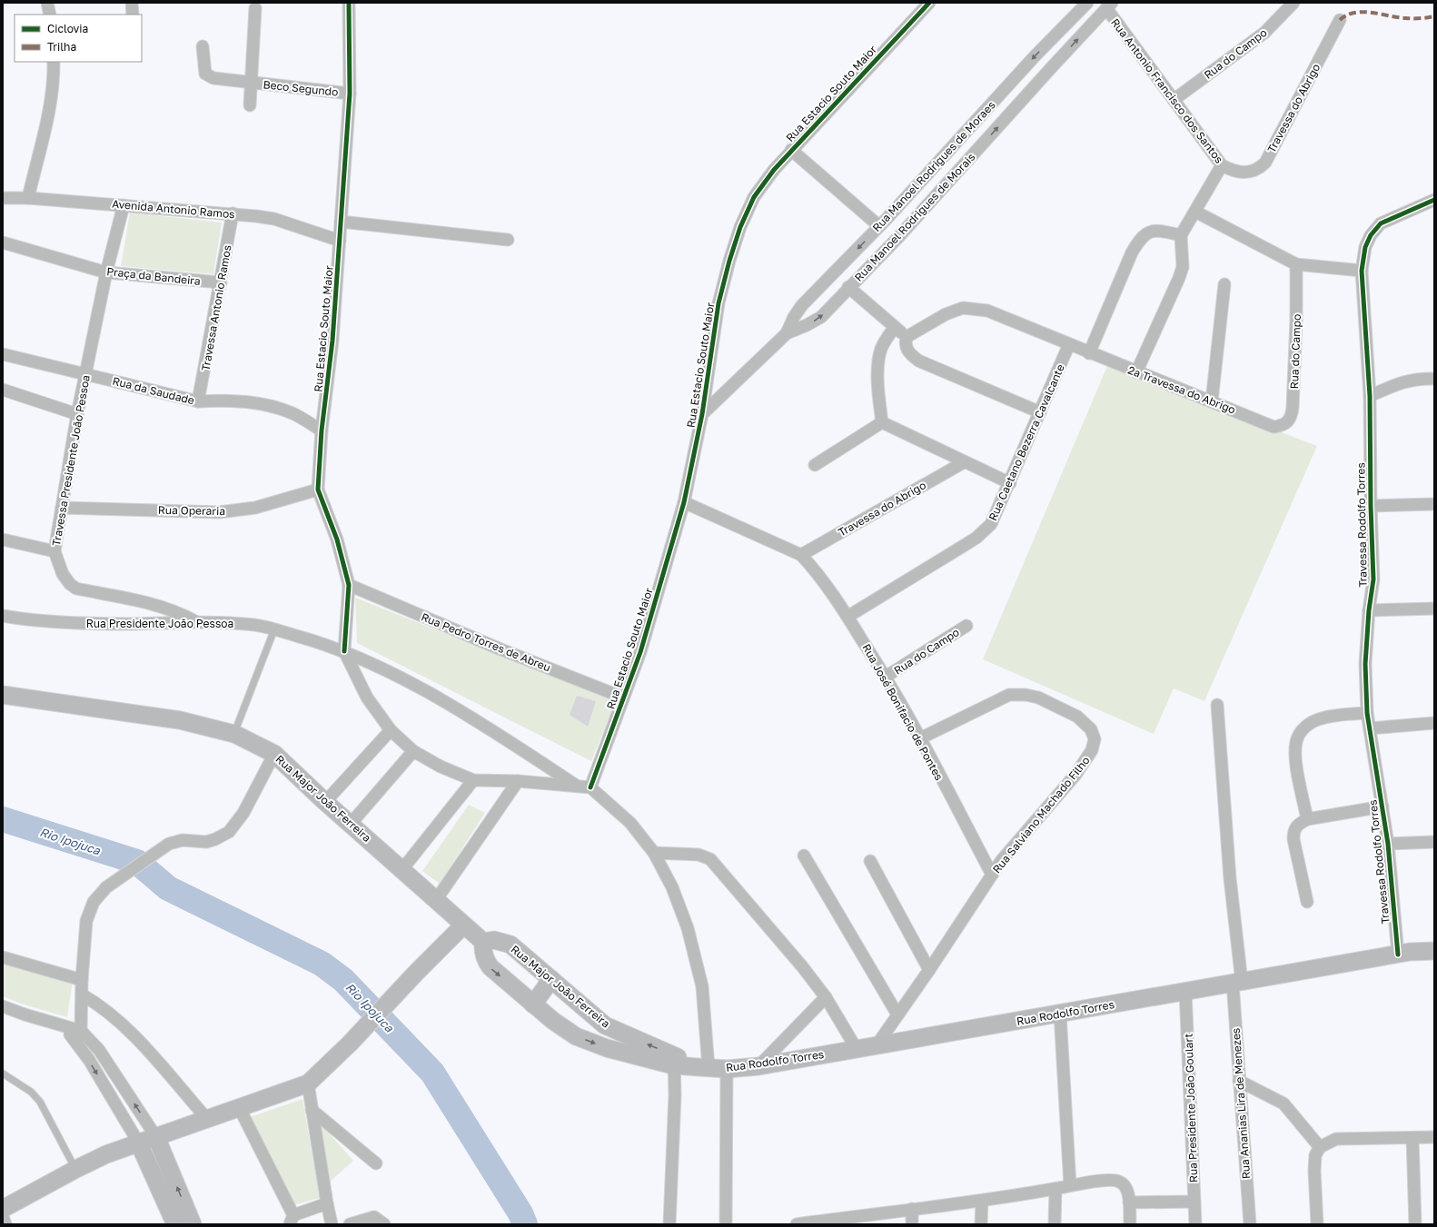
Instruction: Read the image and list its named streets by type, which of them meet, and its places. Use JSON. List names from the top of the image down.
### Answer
{
  "streets": {
    "main road": ["Rua Major João Ferreira", "Rua Rodolfo Torres"],
    "street": [
      "Rua do Campo",
      "Beco Segundo",
      "Rua Antonio Francisco dos Santos",
      "Rua Estacio Souto Maior",
      "Travessa do Abrigo",
      "Rua Manoel Rodrigues de Moraes",
      "Avenida Antonio Ramos",
      "Rua Manoel Rodrigues de Morais",
      "Praça da Bandeira",
      "Travessa Antonio Ramos",
      "2ª Travessa do Abrigo",
      "Rua da Saudade",
      "Rua Caetano Bezerra Cavalcante",
      "Travessa Presidente João Pessoa",
      "Rua Operaria",
      "Travessa Rodolfo Torres",
      "Rua Presidente João Pessoa",
      "Rua Pedro Torres de Abreu",
      "Rua José Bonifacio de Pontes",
      "Rua Salviano Machado Filho",
      "Rua Ananias Lira de Menezes",
      "Rua Presidente João Goulart"
    ]
  },
  "crossings": [
    ["Rua do Campo", "Rua Antonio Francisco dos Santos"],
    ["Rua do Campo", "2ª Travessa do Abrigo"],
    ["Rua do Campo", "Rua José Bonifacio de Pontes"],
    ["Beco Segundo", "Rua Estacio Souto Maior"],
    ["Rua Antonio Francisco dos Santos", "Travessa do Abrigo"],
    ["Rua Antonio Francisco dos Santos", "Rua Manoel Rodrigues de Morais"],
    ["Rua Estacio Souto Maior", "Avenida Antonio Ramos"],
    ["Rua Estacio Souto Maior", "Rua Manoel Rodrigues de Morais"],
    ["Rua Estacio Souto Maior", "Rua da Saudade"],
    ["Rua Estacio Souto Maior", "Rua Operaria"],
    ["Rua Estacio Souto Maior", "Rua Presidente João Pessoa"],
    ["Rua Estacio Souto Maior", "Rua Pedro Torres de Abreu"],
    ["Rua Estacio Souto Maior", "Rua José Bonifacio de Pontes"],
    ["Travessa do Abrigo", "Rua José Bonifacio de Pontes"],
    ["Rua Manoel Rodrigues de Moraes", "Rua Manoel Rodrigues de Morais"],
    ["Avenida Antonio Ramos", "Travessa Antonio Ramos"],
    ["Avenida Antonio Ramos", "Travessa Presidente João Pessoa"],
    ["Praça da Bandeira", "Travessa Antonio Ramos"],
    ["Praça da Bandeira", "Travessa Presidente João Pessoa"],
    ["Travessa Antonio Ramos", "Rua da Saudade"],
    ["2ª Travessa do Abrigo", "Rua Caetano Bezerra Cavalcante"],
    ["Rua da Saudade", "Travessa Presidente João Pessoa"],
    ["Rua Caetano Bezerra Cavalcante", "Rua José Bonifacio de Pontes"],
    ["Travessa Presidente João Pessoa", "Rua Operaria"],
    ["Travessa Presidente João Pessoa", "Rua Presidente João Pessoa"],
    ["Travessa Rodolfo Torres", "Rua Rodolfo Torres"],
    ["Rua José Bonifacio de Pontes", "Rua Salviano Machado Filho"],
    ["Rua Major João Ferreira", "Rua Rodolfo Torres"],
    ["Rua Salviano Machado Filho", "Rua Rodolfo Torres"],
    ["Rua Rodolfo Torres", "Rua Ananias Lira de Menezes"],
    ["Rua Rodolfo Torres", "Rua Presidente João Goulart"]
  ],
  "one_way": ["Rua Manoel Rodrigues de Moraes", "Rua Manoel Rodrigues de Morais"],
  "water": ["Rio Ipojuca"],
  "legend": ["Ciclovia", "Trilha"]
}
